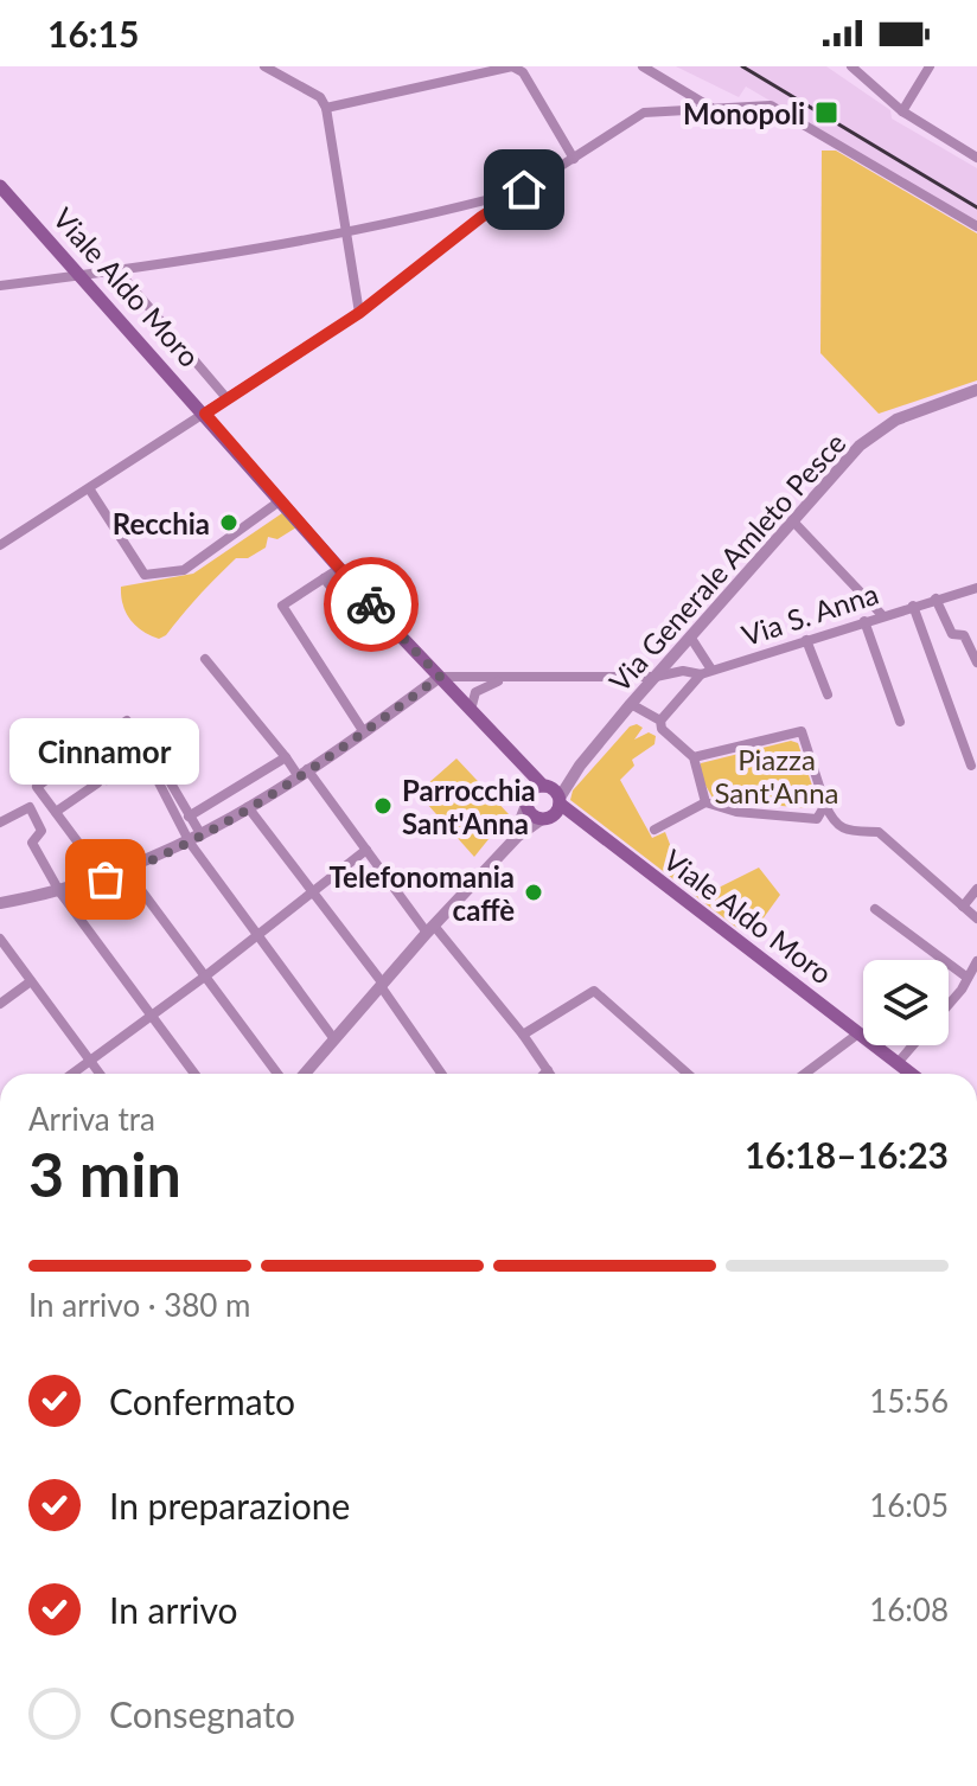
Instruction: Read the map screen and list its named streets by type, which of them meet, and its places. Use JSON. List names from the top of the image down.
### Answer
{
  "streets": {
    "main road": ["Viale Aldo Moro"],
    "street": ["Via Generale Amleto Pesce", "Via S. Anna"]
  },
  "crossings": [
    ["Viale Aldo Moro", "Via Generale Amleto Pesce"],
    ["Viale Aldo Moro", "Via S. Anna"],
    ["Via Generale Amleto Pesce", "Via S. Anna"]
  ],
  "parks": ["Piazza Sant'Anna"],
  "places": {
    "transit": ["Monopoli"],
    "other": [
      "Recchia",
      "Parrocchia Sant'Anna",
      "Cinnamor",
      "Telefonomania caffè"
    ]
  },
  "page": {
    "status": "16:15",
    "bubble": "Cinnamor",
    "heading": ["3 min", "Arriva tra", "16:18–16:23"],
    "bar": "In arrivo · 380 m",
    "list": [
      ["Confermato", "15:56"],
      ["In preparazione", "16:05"],
      ["In arrivo", "16:08"],
      "Consegnato"
    ]
  }
}
